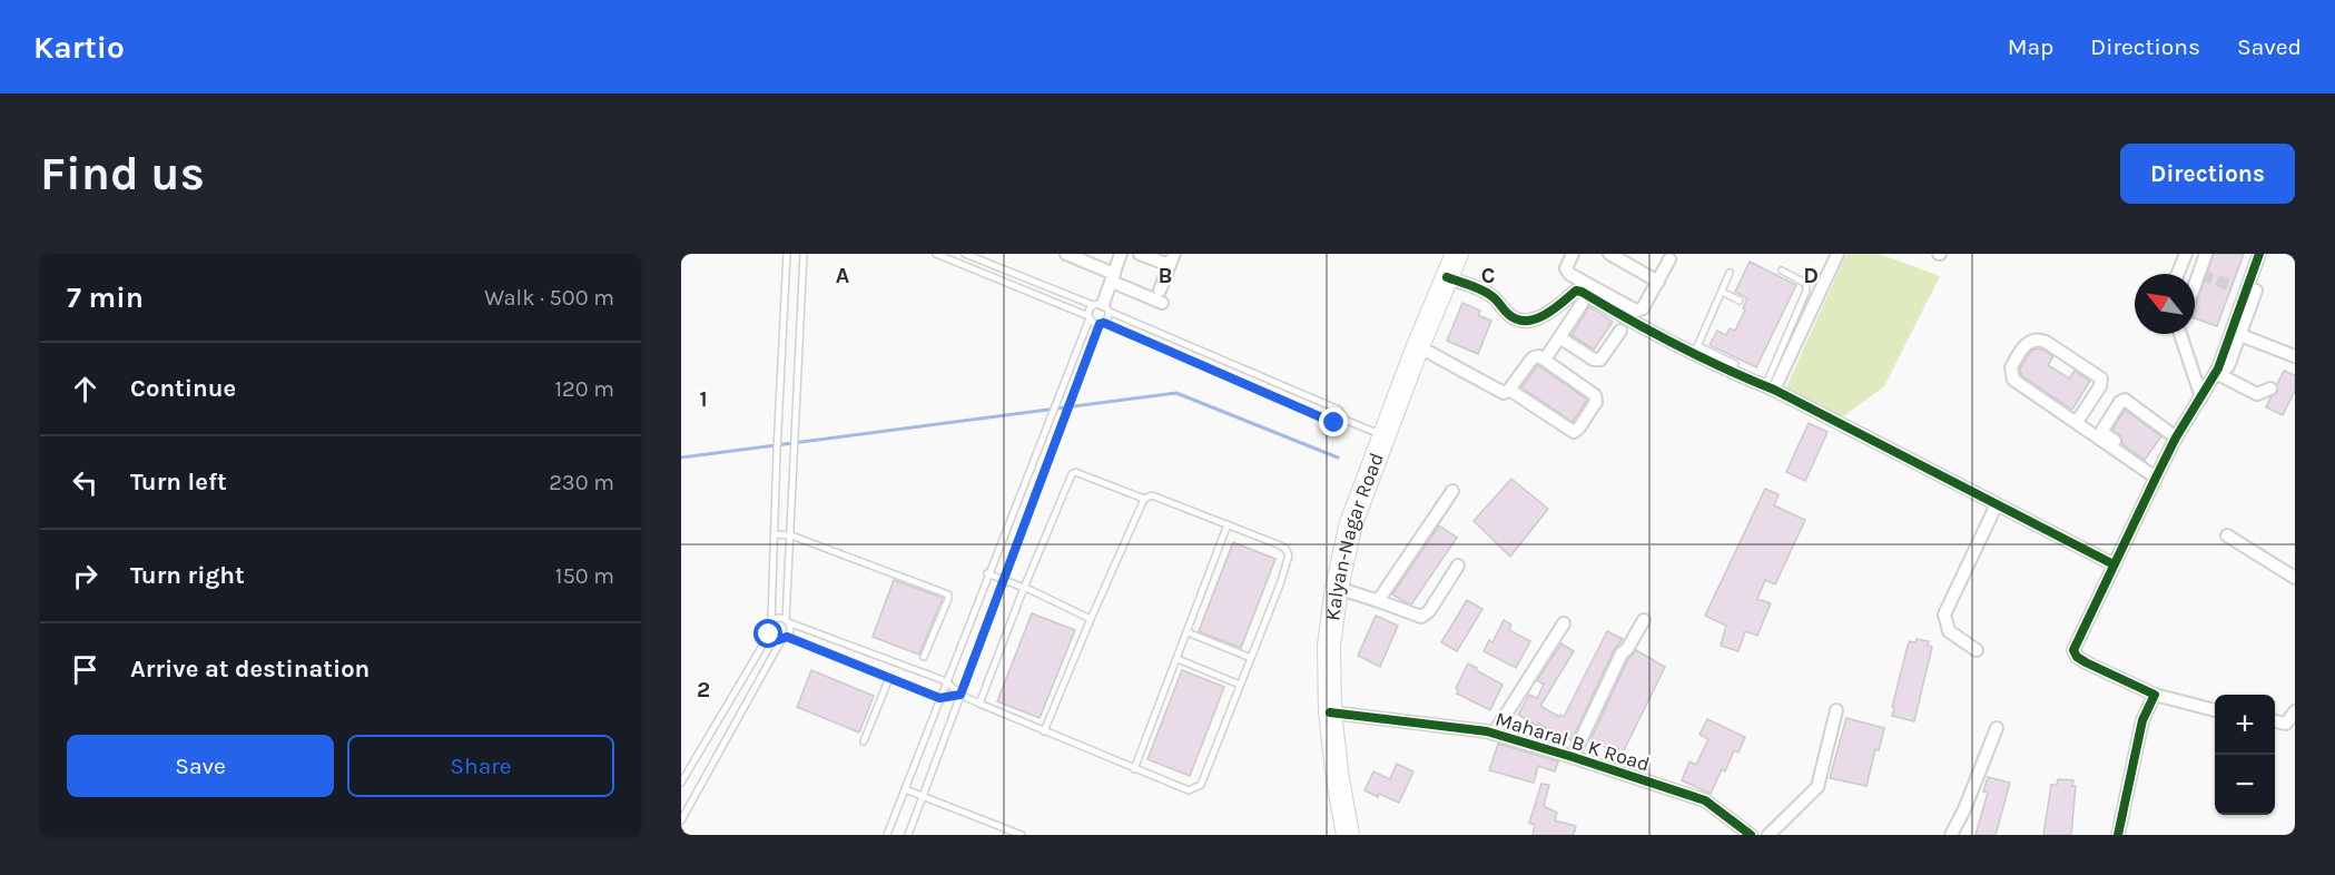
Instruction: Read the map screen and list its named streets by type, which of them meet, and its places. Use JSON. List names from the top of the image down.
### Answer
{
  "streets": {
    "highway": ["Kalyan-Nagar Road"],
    "street": ["Maharal B K Road"]
  },
  "crossings": [
    ["Kalyan-Nagar Road", "Maharal B K Road"]
  ],
  "north": "top left",
  "page": {
    "header": "Kartio",
    "nav": ["Map", "Directions", "Saved"],
    "buttons": [
      "Directions",
      ["Save", "Share"]
    ],
    "title": "Find us",
    "heading": ["7 min", "Walk · 500 m"],
    "list": [
      ["Continue", "120 m"],
      ["Turn left", "230 m"],
      ["Turn right", "150 m"],
      "Arrive at destination"
    ],
    "map_buttons": ["+", "−"]
  },
  "grid": {
    "columns": [
      "A",
      "B",
      "C",
      "D"
    ],
    "rows": ["1", "2"]
  }
}
